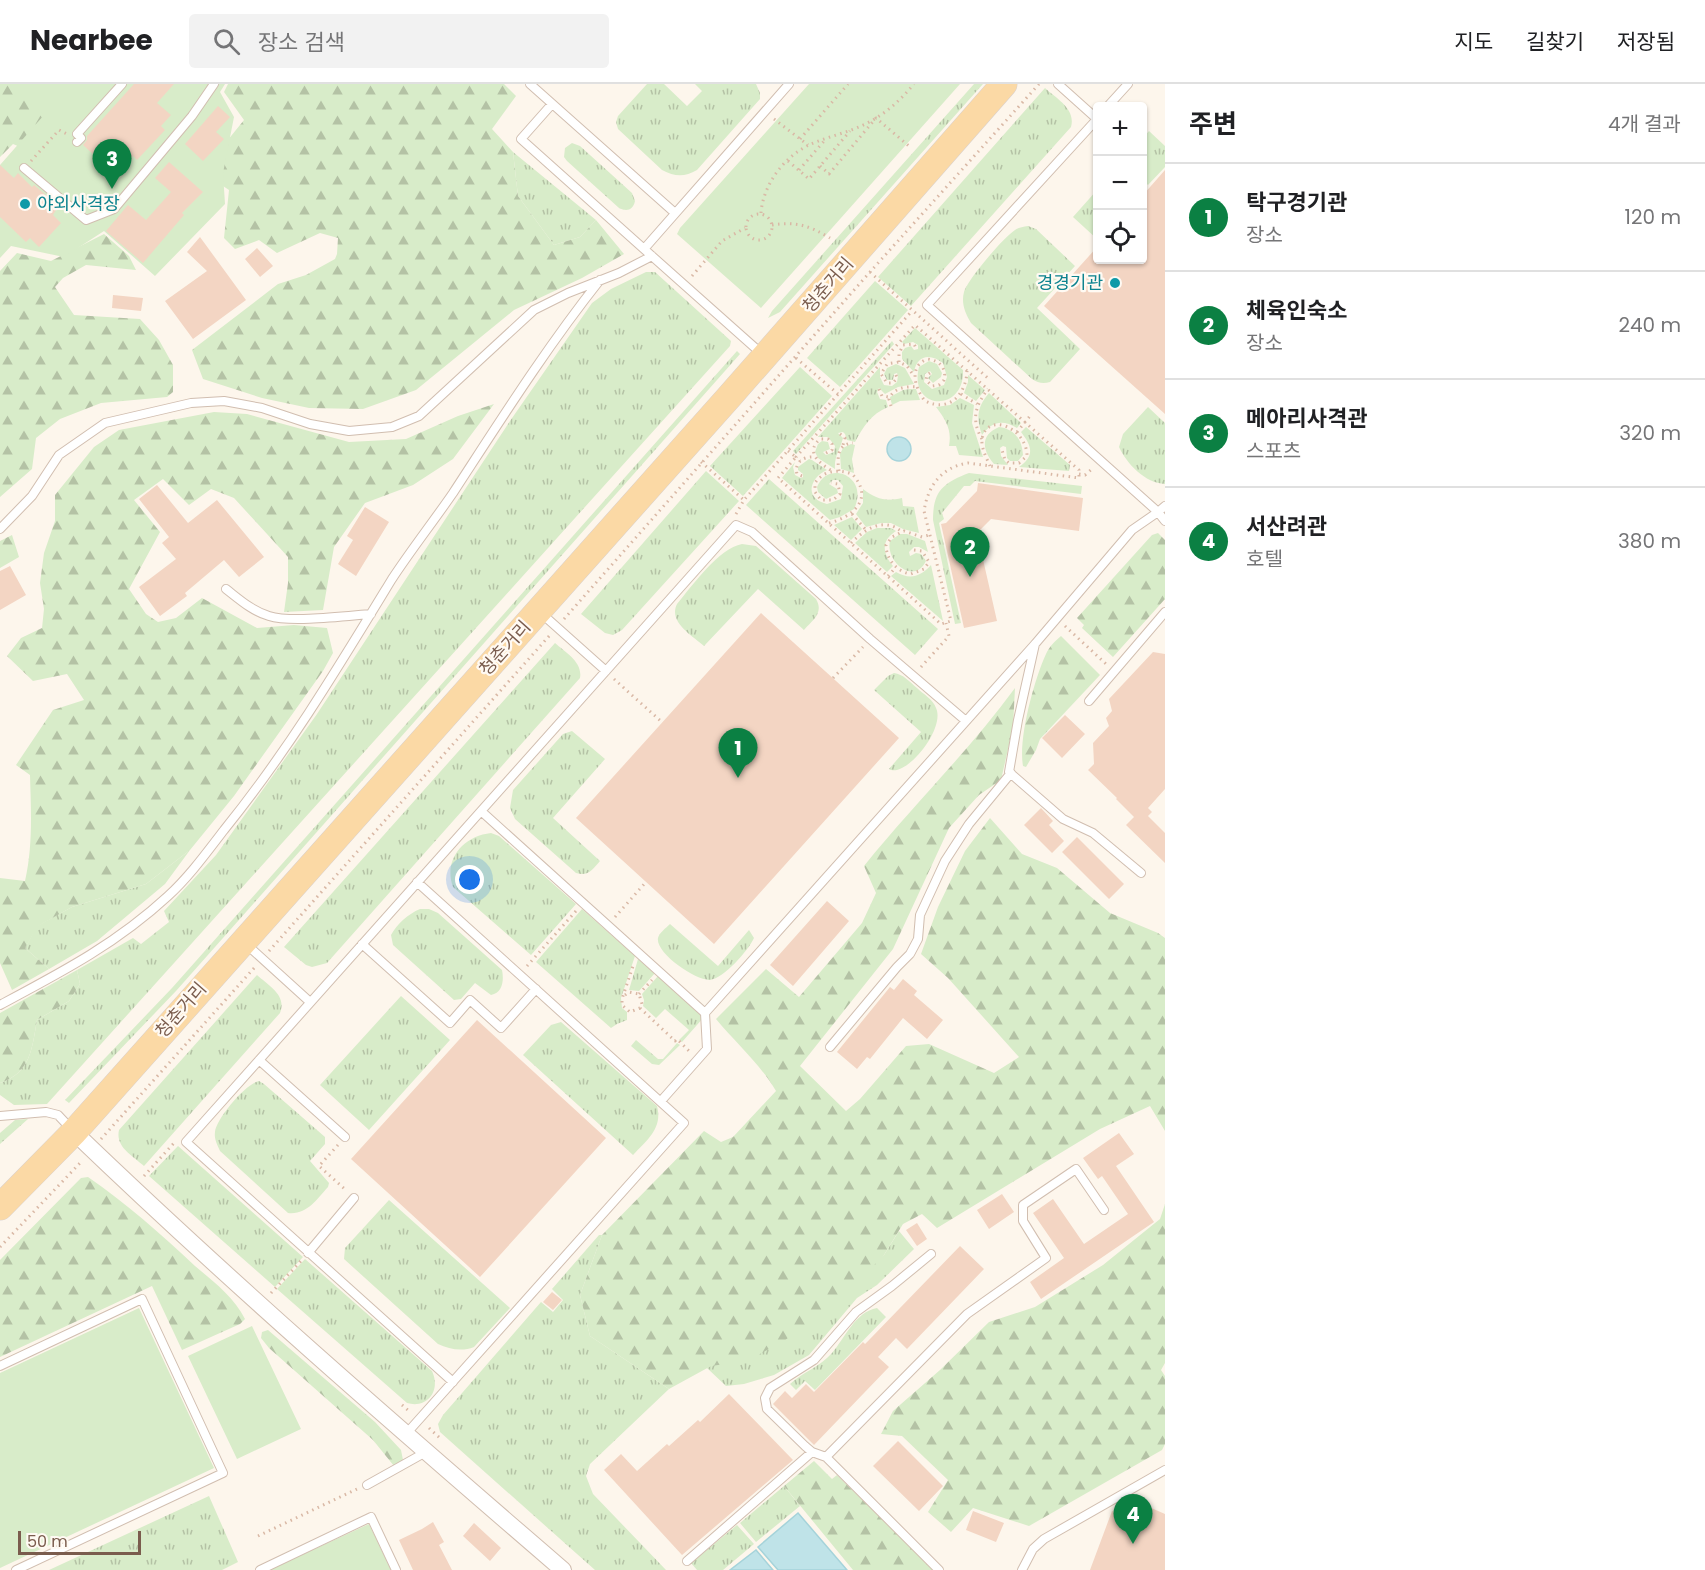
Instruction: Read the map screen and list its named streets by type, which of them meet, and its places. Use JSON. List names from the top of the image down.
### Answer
{
  "streets": {
    "main road": ["청춘거리"]
  },
  "places": ["야외사격장", "경경기관"],
  "scale_bar": "50 m",
  "page": {
    "header": "Nearbee",
    "search": "장소 검색",
    "nav": ["지도", "길찾기", "저장됨"],
    "heading": ["주변", "4개 결과"],
    "map_buttons": ["+", "−"],
    "pins": [
      "3",
      "2",
      "1",
      "4"
    ],
    "list": [
      {
        "mark": "1",
        "name": "탁구경기관",
        "note": "장소",
        "value": "120 m"
      },
      {
        "mark": "2",
        "name": "체육인숙소",
        "note": "장소",
        "value": "240 m"
      },
      {
        "mark": "3",
        "name": "메아리사격관",
        "note": "스포츠",
        "value": "320 m"
      },
      {
        "mark": "4",
        "name": "서산려관",
        "note": "호텔",
        "value": "380 m"
      }
    ],
    "scale": "50 m"
  }
}
